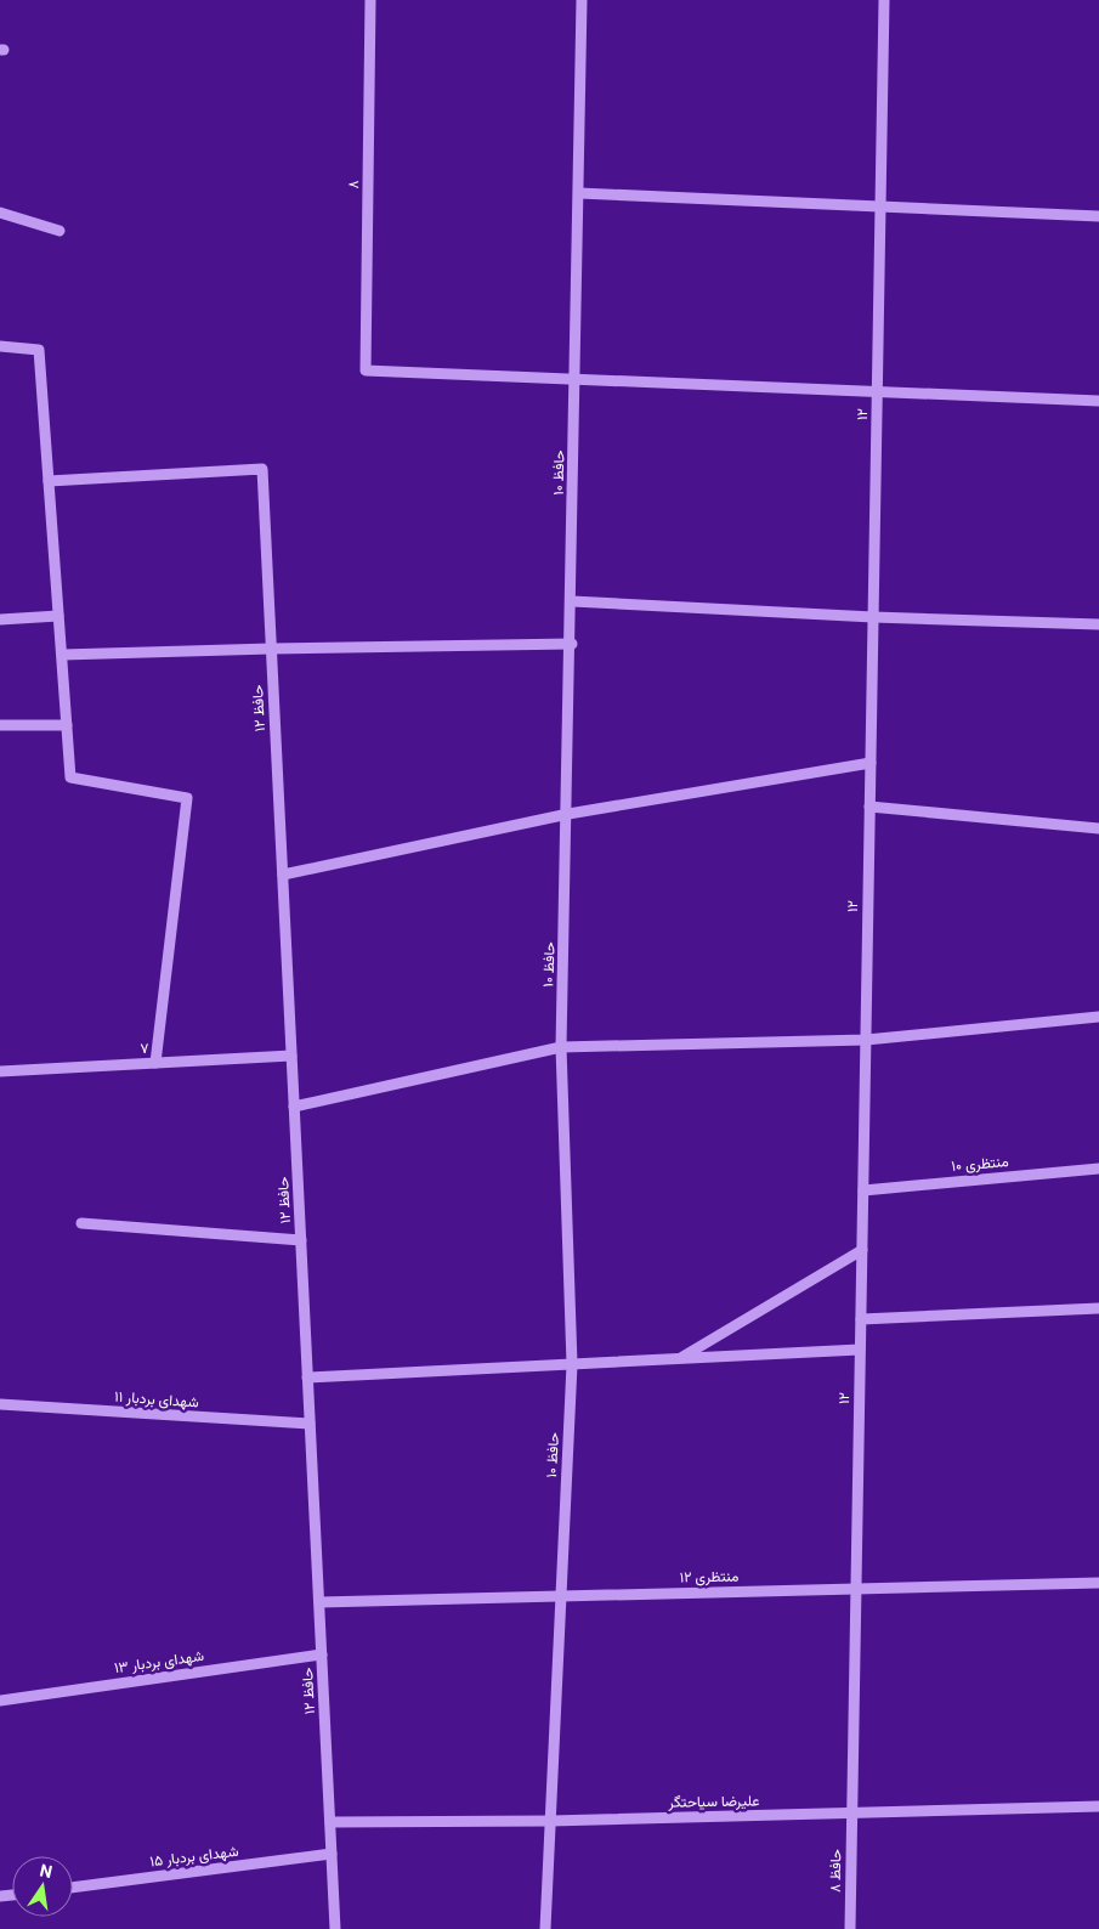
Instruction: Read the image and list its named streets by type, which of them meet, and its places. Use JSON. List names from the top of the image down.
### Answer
{
  "streets": {
    "street": [
      "۸",
      "۱۲",
      "حافظ ۱۰",
      "حافظ ۱۲",
      "۷",
      "منتظری ۱۰",
      "شهدای بردبار ۱۱",
      "منتظری ۱۲",
      "شهدای بردبار ۱۳",
      "علیرضا سیاحتگر",
      "شهدای بردبار ۱۵",
      "حافظ ۸"
    ]
  },
  "crossings": [
    ["۸", "حافظ ۱۰"],
    ["۱۲", "منتظری ۱۰"],
    ["۱۲", "منتظری ۱۲"],
    ["۱۲", "علیرضا سیاحتگر"],
    ["۱۲", "حافظ ۸"],
    ["حافظ ۱۰", "منتظری ۱۲"],
    ["حافظ ۱۰", "علیرضا سیاحتگر"],
    ["حافظ ۱۲", "۷"],
    ["حافظ ۱۲", "شهدای بردبار ۱۱"],
    ["حافظ ۱۲", "منتظری ۱۲"],
    ["حافظ ۱۲", "شهدای بردبار ۱۳"],
    ["حافظ ۱۲", "علیرضا سیاحتگر"],
    ["حافظ ۱۲", "شهدای بردبار ۱۵"],
    ["علیرضا سیاحتگر", "حافظ ۸"]
  ],
  "north": "top"
}
